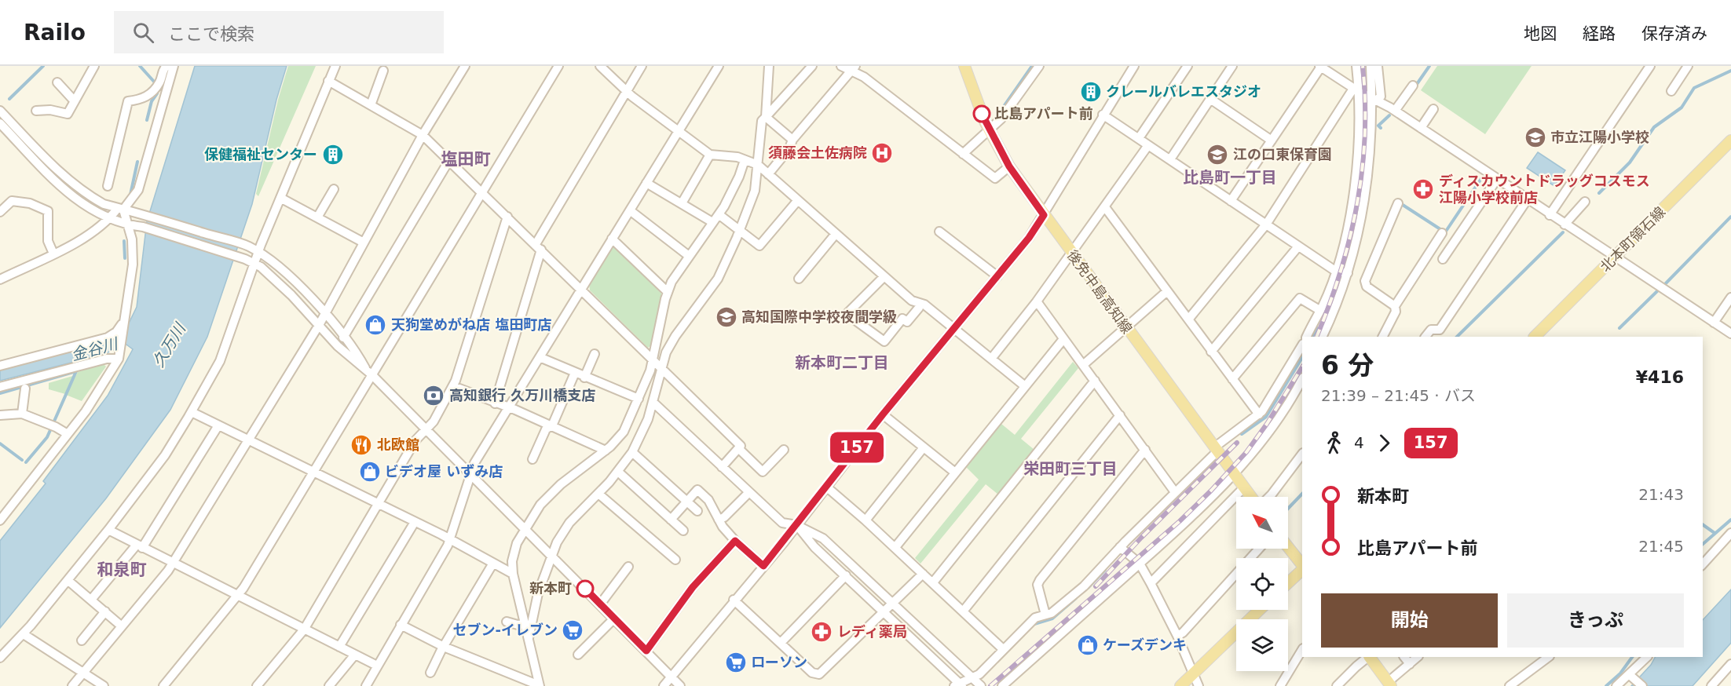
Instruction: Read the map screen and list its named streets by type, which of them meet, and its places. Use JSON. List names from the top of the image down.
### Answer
{
  "streets": {
    "main road": ["北本町領石線", "後免中島高知線"]
  },
  "districts": [
    "塩田町",
    "比島町一丁目",
    "新本町二丁目",
    "栄田町三丁目",
    "和泉町"
  ],
  "water": ["久万川", "金谷川"],
  "places": {
    "building": ["クレールバレエスタジオ", "保健福祉センター"],
    "other": ["比島アパート前", "新本町"],
    "school or university": ["市立江陽小学校", "江の口東保育園", "高知国際中学校夜間学級"],
    "hospital": ["須藤会土佐病院"],
    "pharmacy": ["ディスカウントドラッグコスモス 江陽小学校前店", "レディ薬局"],
    "shop": ["天狗堂めがね店 塩田町店", "ビデオ屋 いずみ店", "ケーズデンキ"],
    "bank": ["高知銀行 久万川橋支店"],
    "restaurant": ["北欧館"],
    "supermarket": ["セブン-イレブン", "ローソン"]
  },
  "lines": ["bus line 157"],
  "north": "top left",
  "page": {
    "header": "Railo",
    "search": "ここで検索",
    "nav": ["地図", "経路", "保存済み"],
    "on_map": "157",
    "heading": ["6 分", "21:39 – 21:45 · バス", "¥416"],
    "legs": ["4", "157"],
    "list": [
      {
        "name": "新本町",
        "value": "21:43"
      },
      {
        "name": "比島アパート前",
        "value": "21:45"
      }
    ],
    "buttons": ["開始", "きっぷ"]
  }
}
